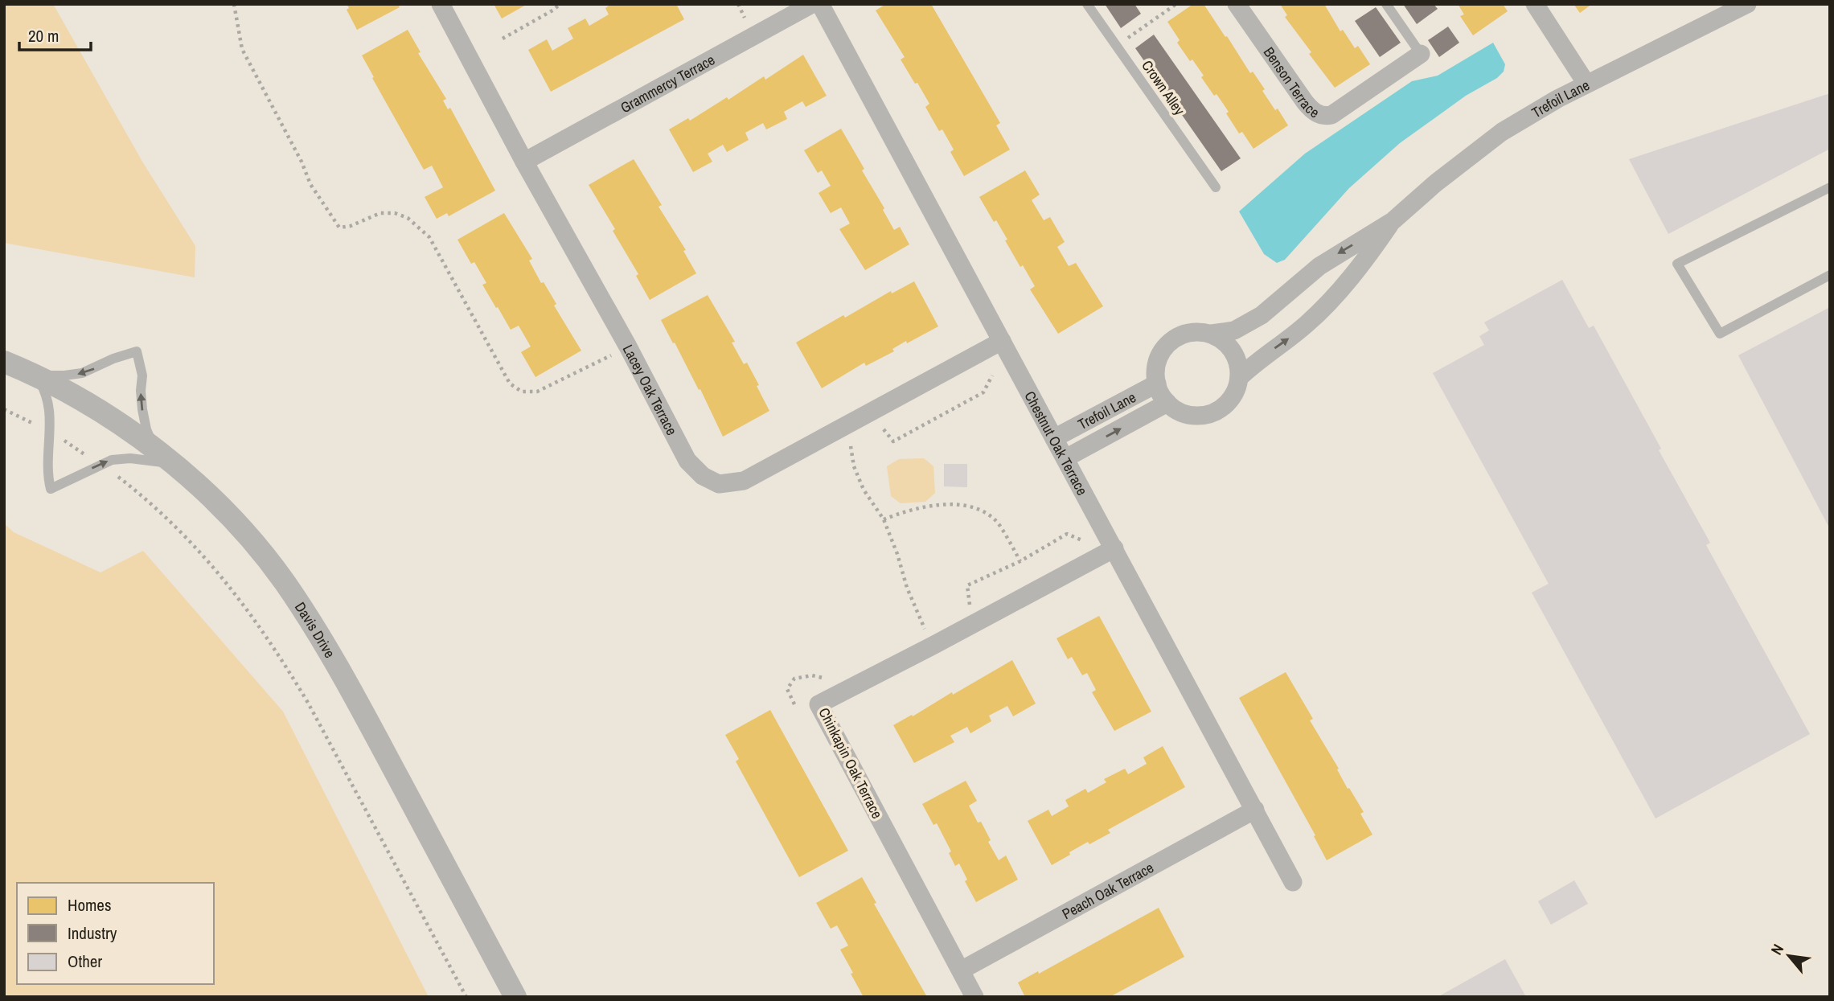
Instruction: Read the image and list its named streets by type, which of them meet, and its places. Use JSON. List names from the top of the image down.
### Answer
{
  "streets": {
    "street": [
      "Benson Terrace",
      "Grammercy Terrace",
      "Trefoil Lane",
      "Lacey Oak Terrace",
      "Chestnut Oak Terrace",
      "Davis Drive",
      "Chinkapin Oak Terrace",
      "Peach Oak Terrace"
    ],
    "lane": ["Crown Alley"]
  },
  "crossings": [
    ["Grammercy Terrace", "Lacey Oak Terrace"],
    ["Trefoil Lane", "Chestnut Oak Terrace"],
    ["Lacey Oak Terrace", "Chestnut Oak Terrace"],
    ["Chestnut Oak Terrace", "Chinkapin Oak Terrace"],
    ["Chestnut Oak Terrace", "Peach Oak Terrace"],
    ["Chinkapin Oak Terrace", "Peach Oak Terrace"]
  ],
  "legend": ["Homes", "Industry", "Other"],
  "scale_bar": "20 m",
  "north": "top left"
}
